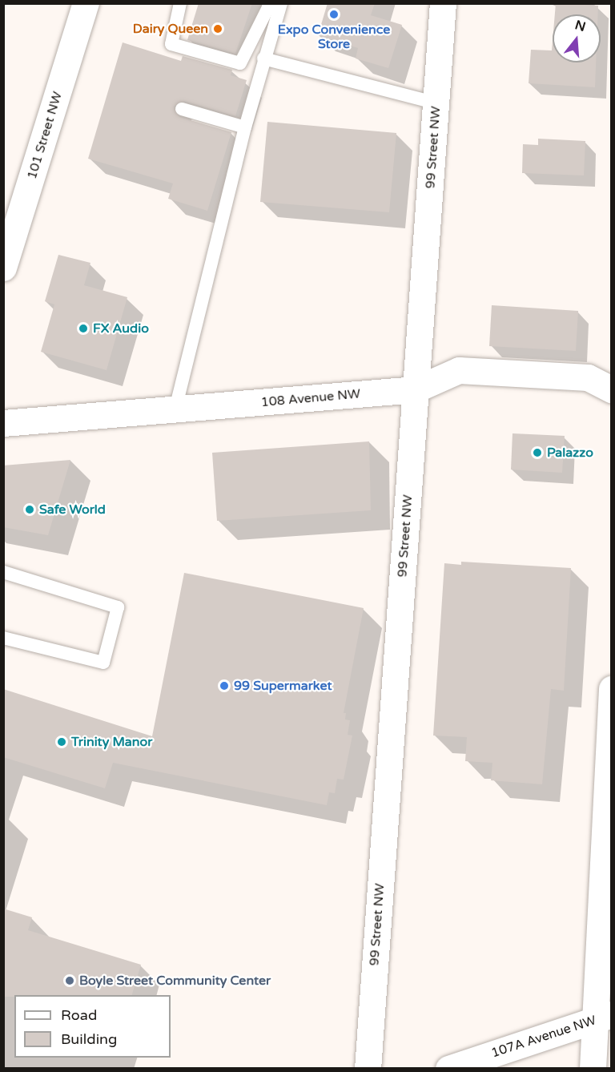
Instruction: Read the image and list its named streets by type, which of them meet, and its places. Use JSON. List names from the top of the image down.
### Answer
{
  "streets": {
    "street": [
      "101 Street NW",
      "99 Street NW",
      "108 Avenue NW",
      "107A Avenue NW"
    ]
  },
  "crossings": [
    ["99 Street NW", "108 Avenue NW"]
  ],
  "places": [
    "Expo Convenience Store",
    "Dairy Queen",
    "FX Audio",
    "Palazzo",
    "Safe World",
    "99 Supermarket",
    "Trinity Manor",
    "Boyle Street Community Center"
  ],
  "legend": ["Road", "Building"],
  "north": "top"
}
